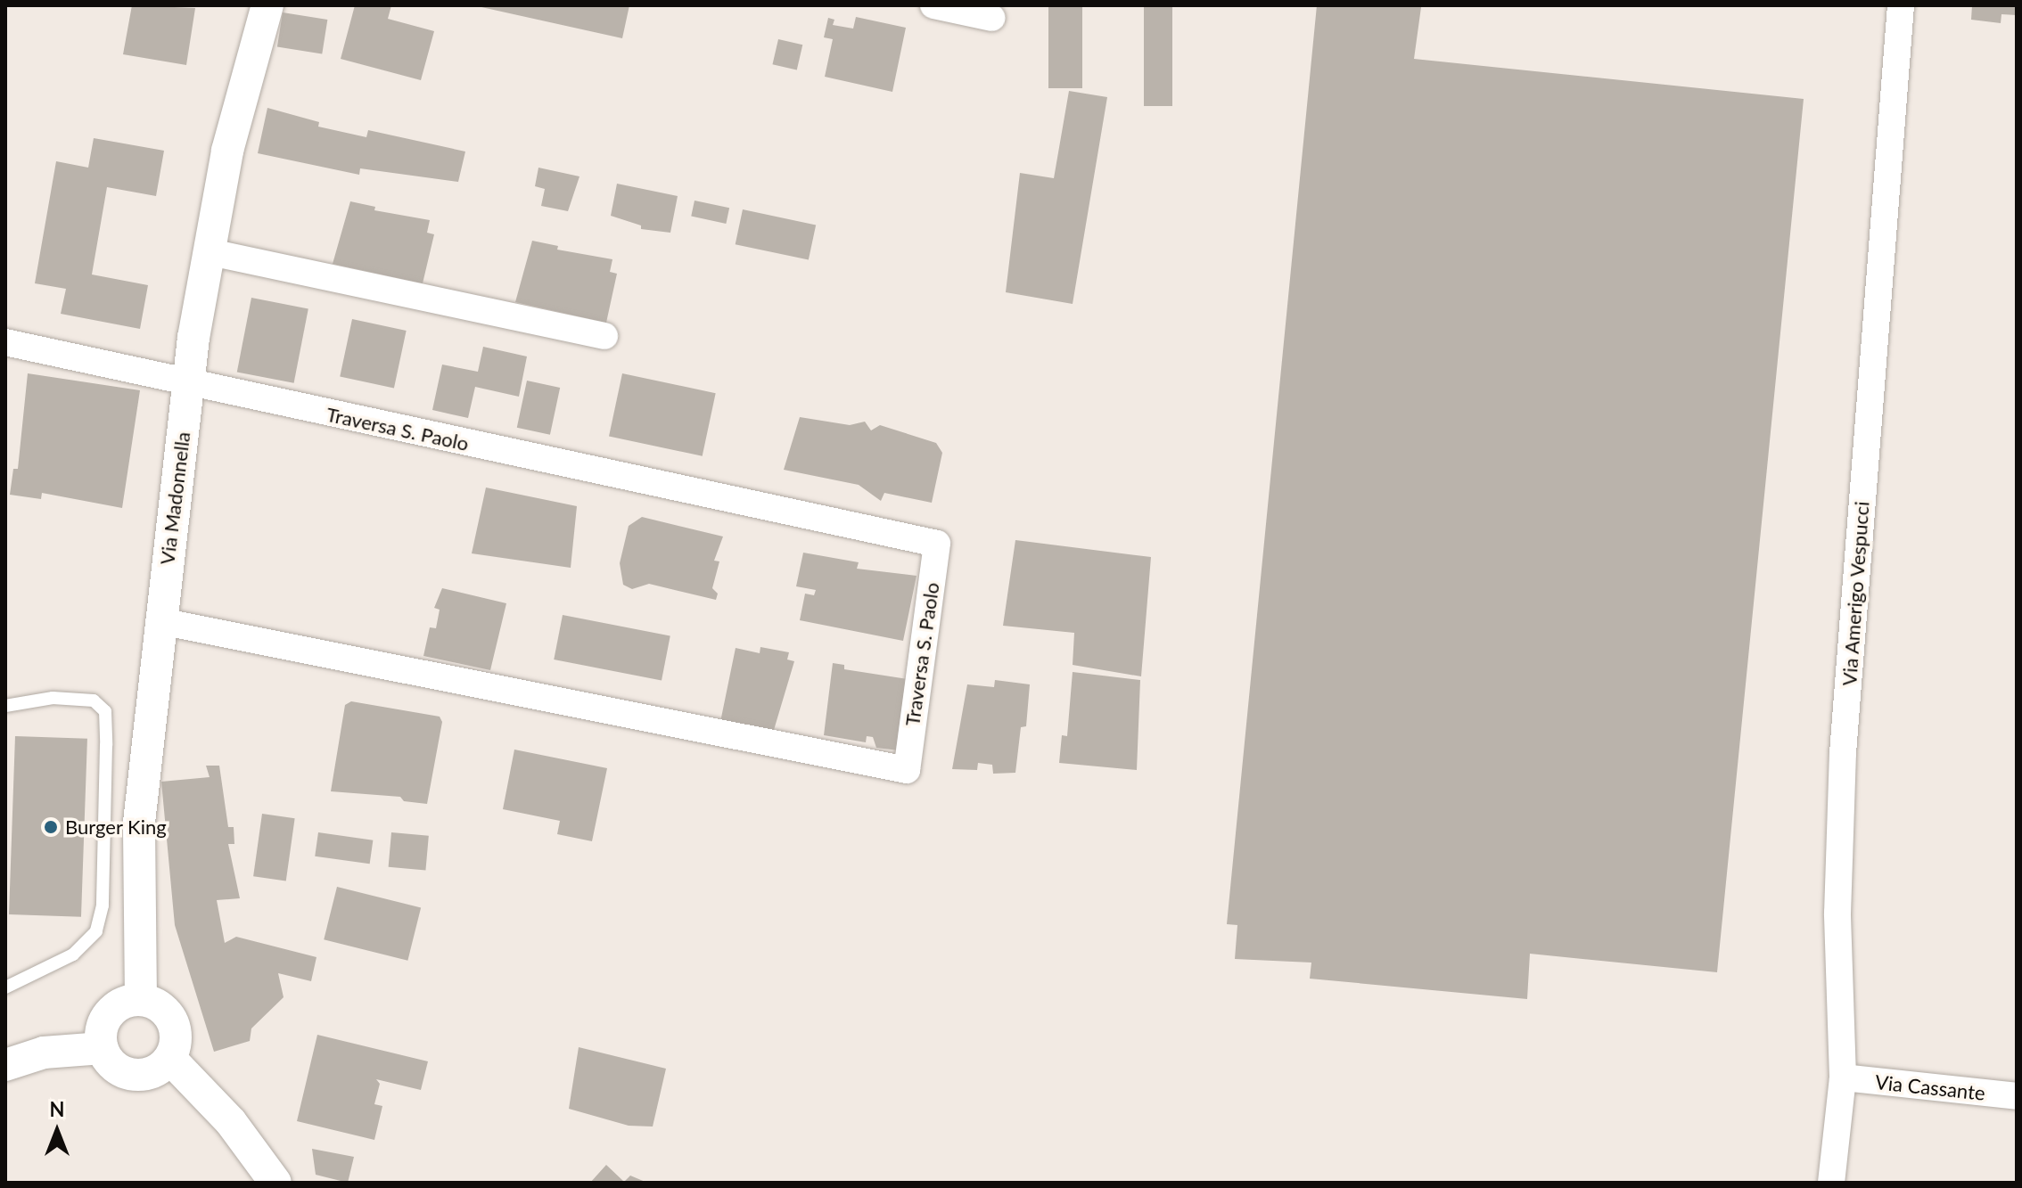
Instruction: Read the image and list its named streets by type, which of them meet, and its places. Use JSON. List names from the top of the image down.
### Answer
{
  "streets": {
    "street": [
      "Traversa S. Paolo",
      "Via Madonnella",
      "Via Amerigo Vespucci",
      "Via Cassante"
    ]
  },
  "crossings": [
    ["Traversa S. Paolo", "Via Madonnella"],
    ["Via Amerigo Vespucci", "Via Cassante"]
  ],
  "places": ["Burger King"],
  "north": "top"
}
